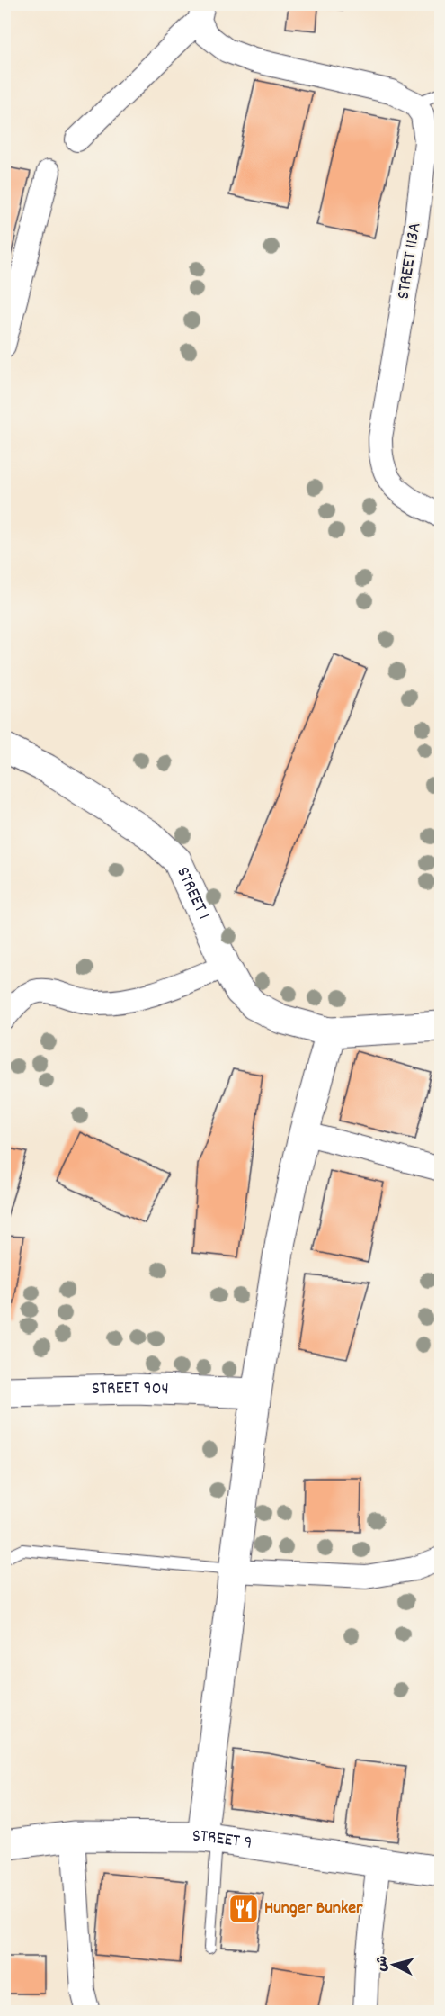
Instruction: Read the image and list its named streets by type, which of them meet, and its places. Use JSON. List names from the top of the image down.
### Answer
{
  "streets": {
    "main road": ["STREET 904", "STREET 9"],
    "street": ["STREET 113A", "STREET 1"]
  },
  "places": {
    "restaurant": ["Hunger Bunker"]
  },
  "north": "left"
}
